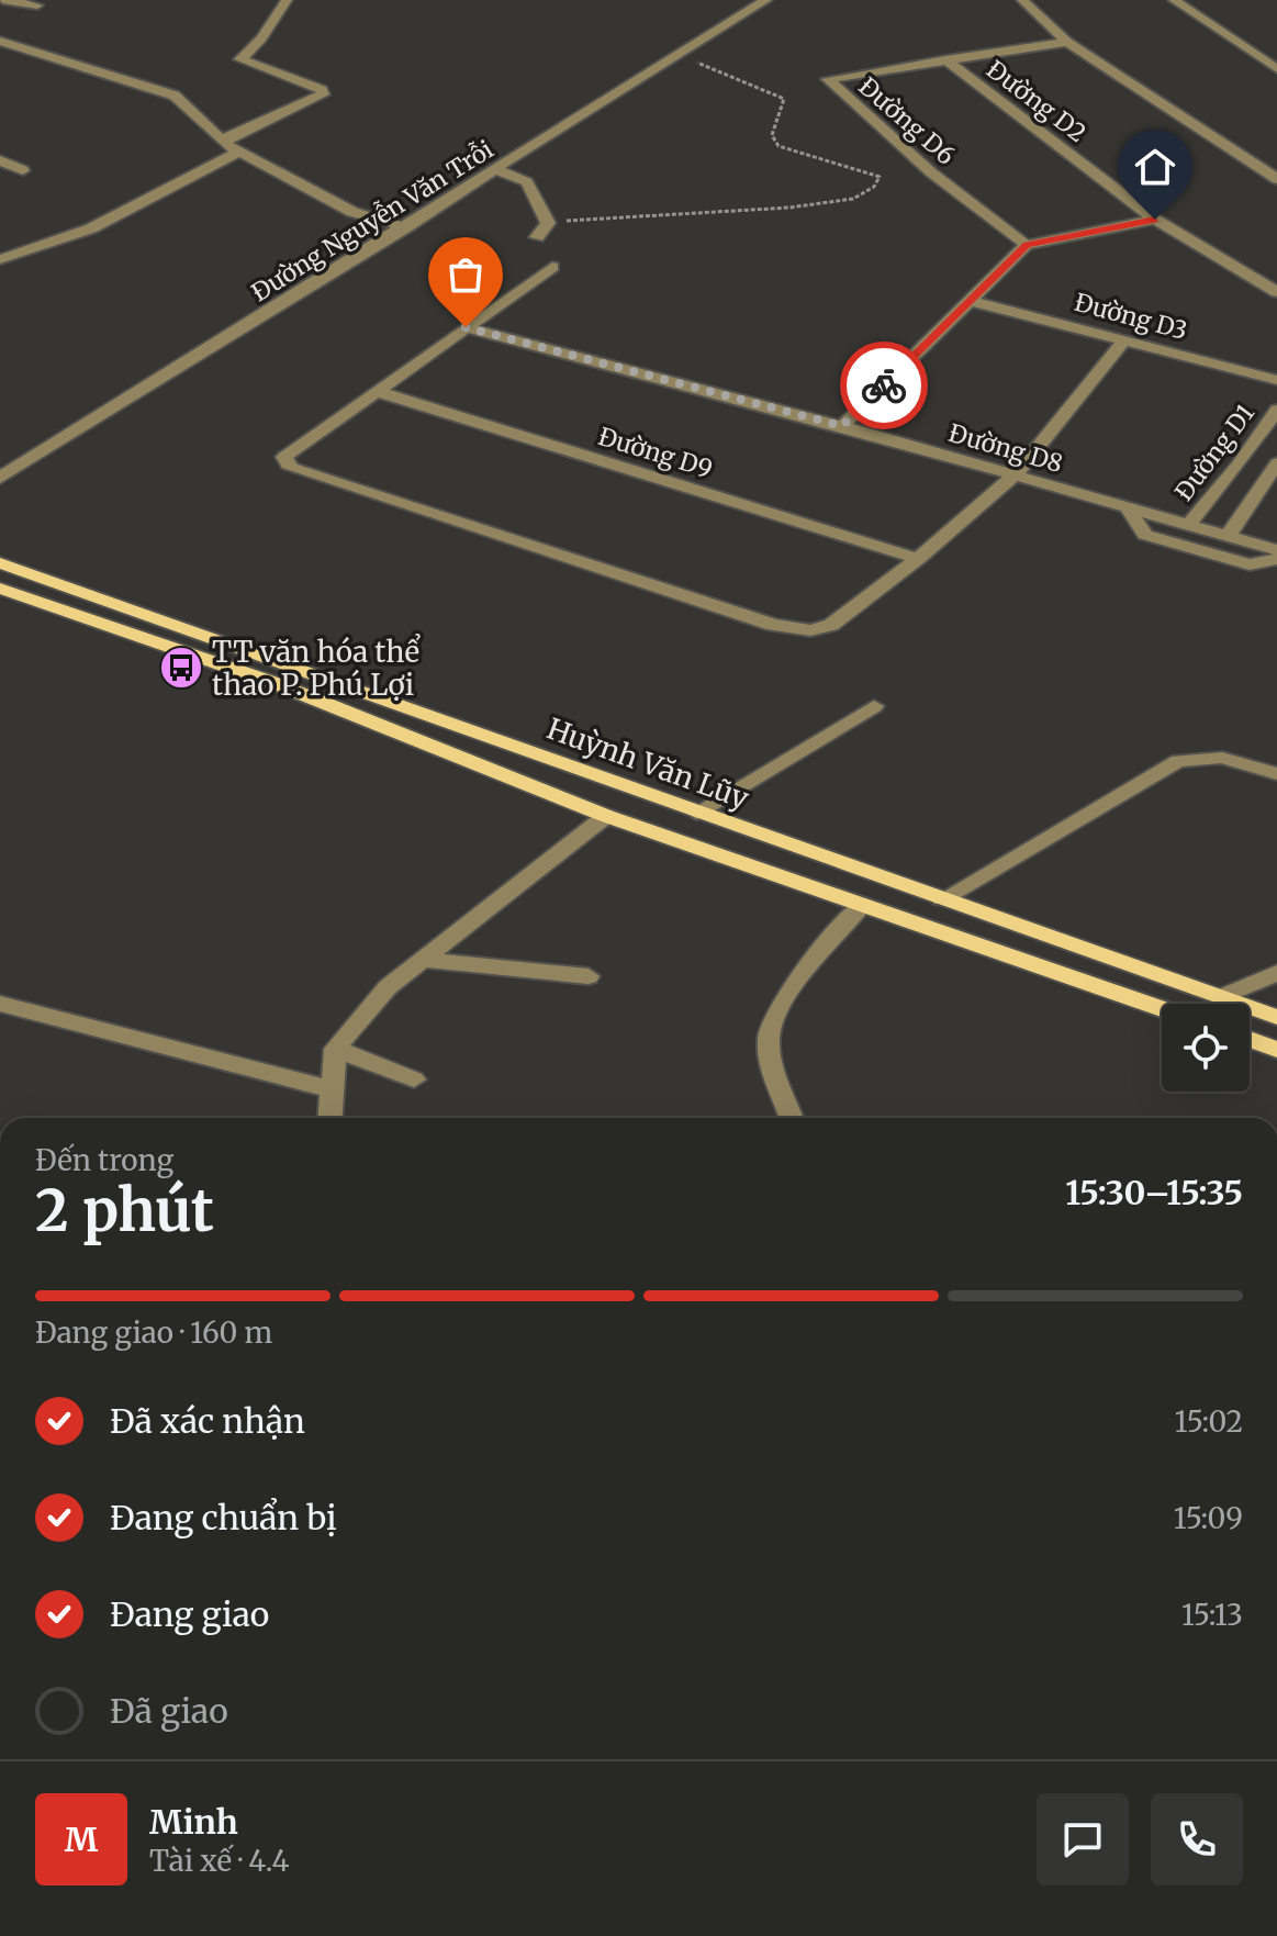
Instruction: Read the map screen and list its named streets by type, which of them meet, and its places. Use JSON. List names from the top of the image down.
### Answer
{
  "streets": {
    "main road": ["Huỳnh Văn Lũy"],
    "street": [
      "Đường D2",
      "Đường D6",
      "Đường Nguyễn Văn Trỗi",
      "Đường D3",
      "Đường D8",
      "Đường D9",
      "Đường D1"
    ]
  },
  "crossings": [
    ["Đường D2", "Đường D6"],
    ["Đường D8", "Đường D1"]
  ],
  "places": {
    "bus stop": ["TT văn hóa thể thao P. Phú Lợi"]
  },
  "page": {
    "heading": ["2 phút", "Đến trong", "15:30–15:35"],
    "panel": ["Minh", "Tài xế · 4.4"],
    "bar": "Đang giao · 160 m",
    "list": [
      ["Đã xác nhận", "15:02"],
      ["Đang chuẩn bị", "15:09"],
      ["Đang giao", "15:13"],
      "Đã giao"
    ],
    "round": "M"
  }
}
